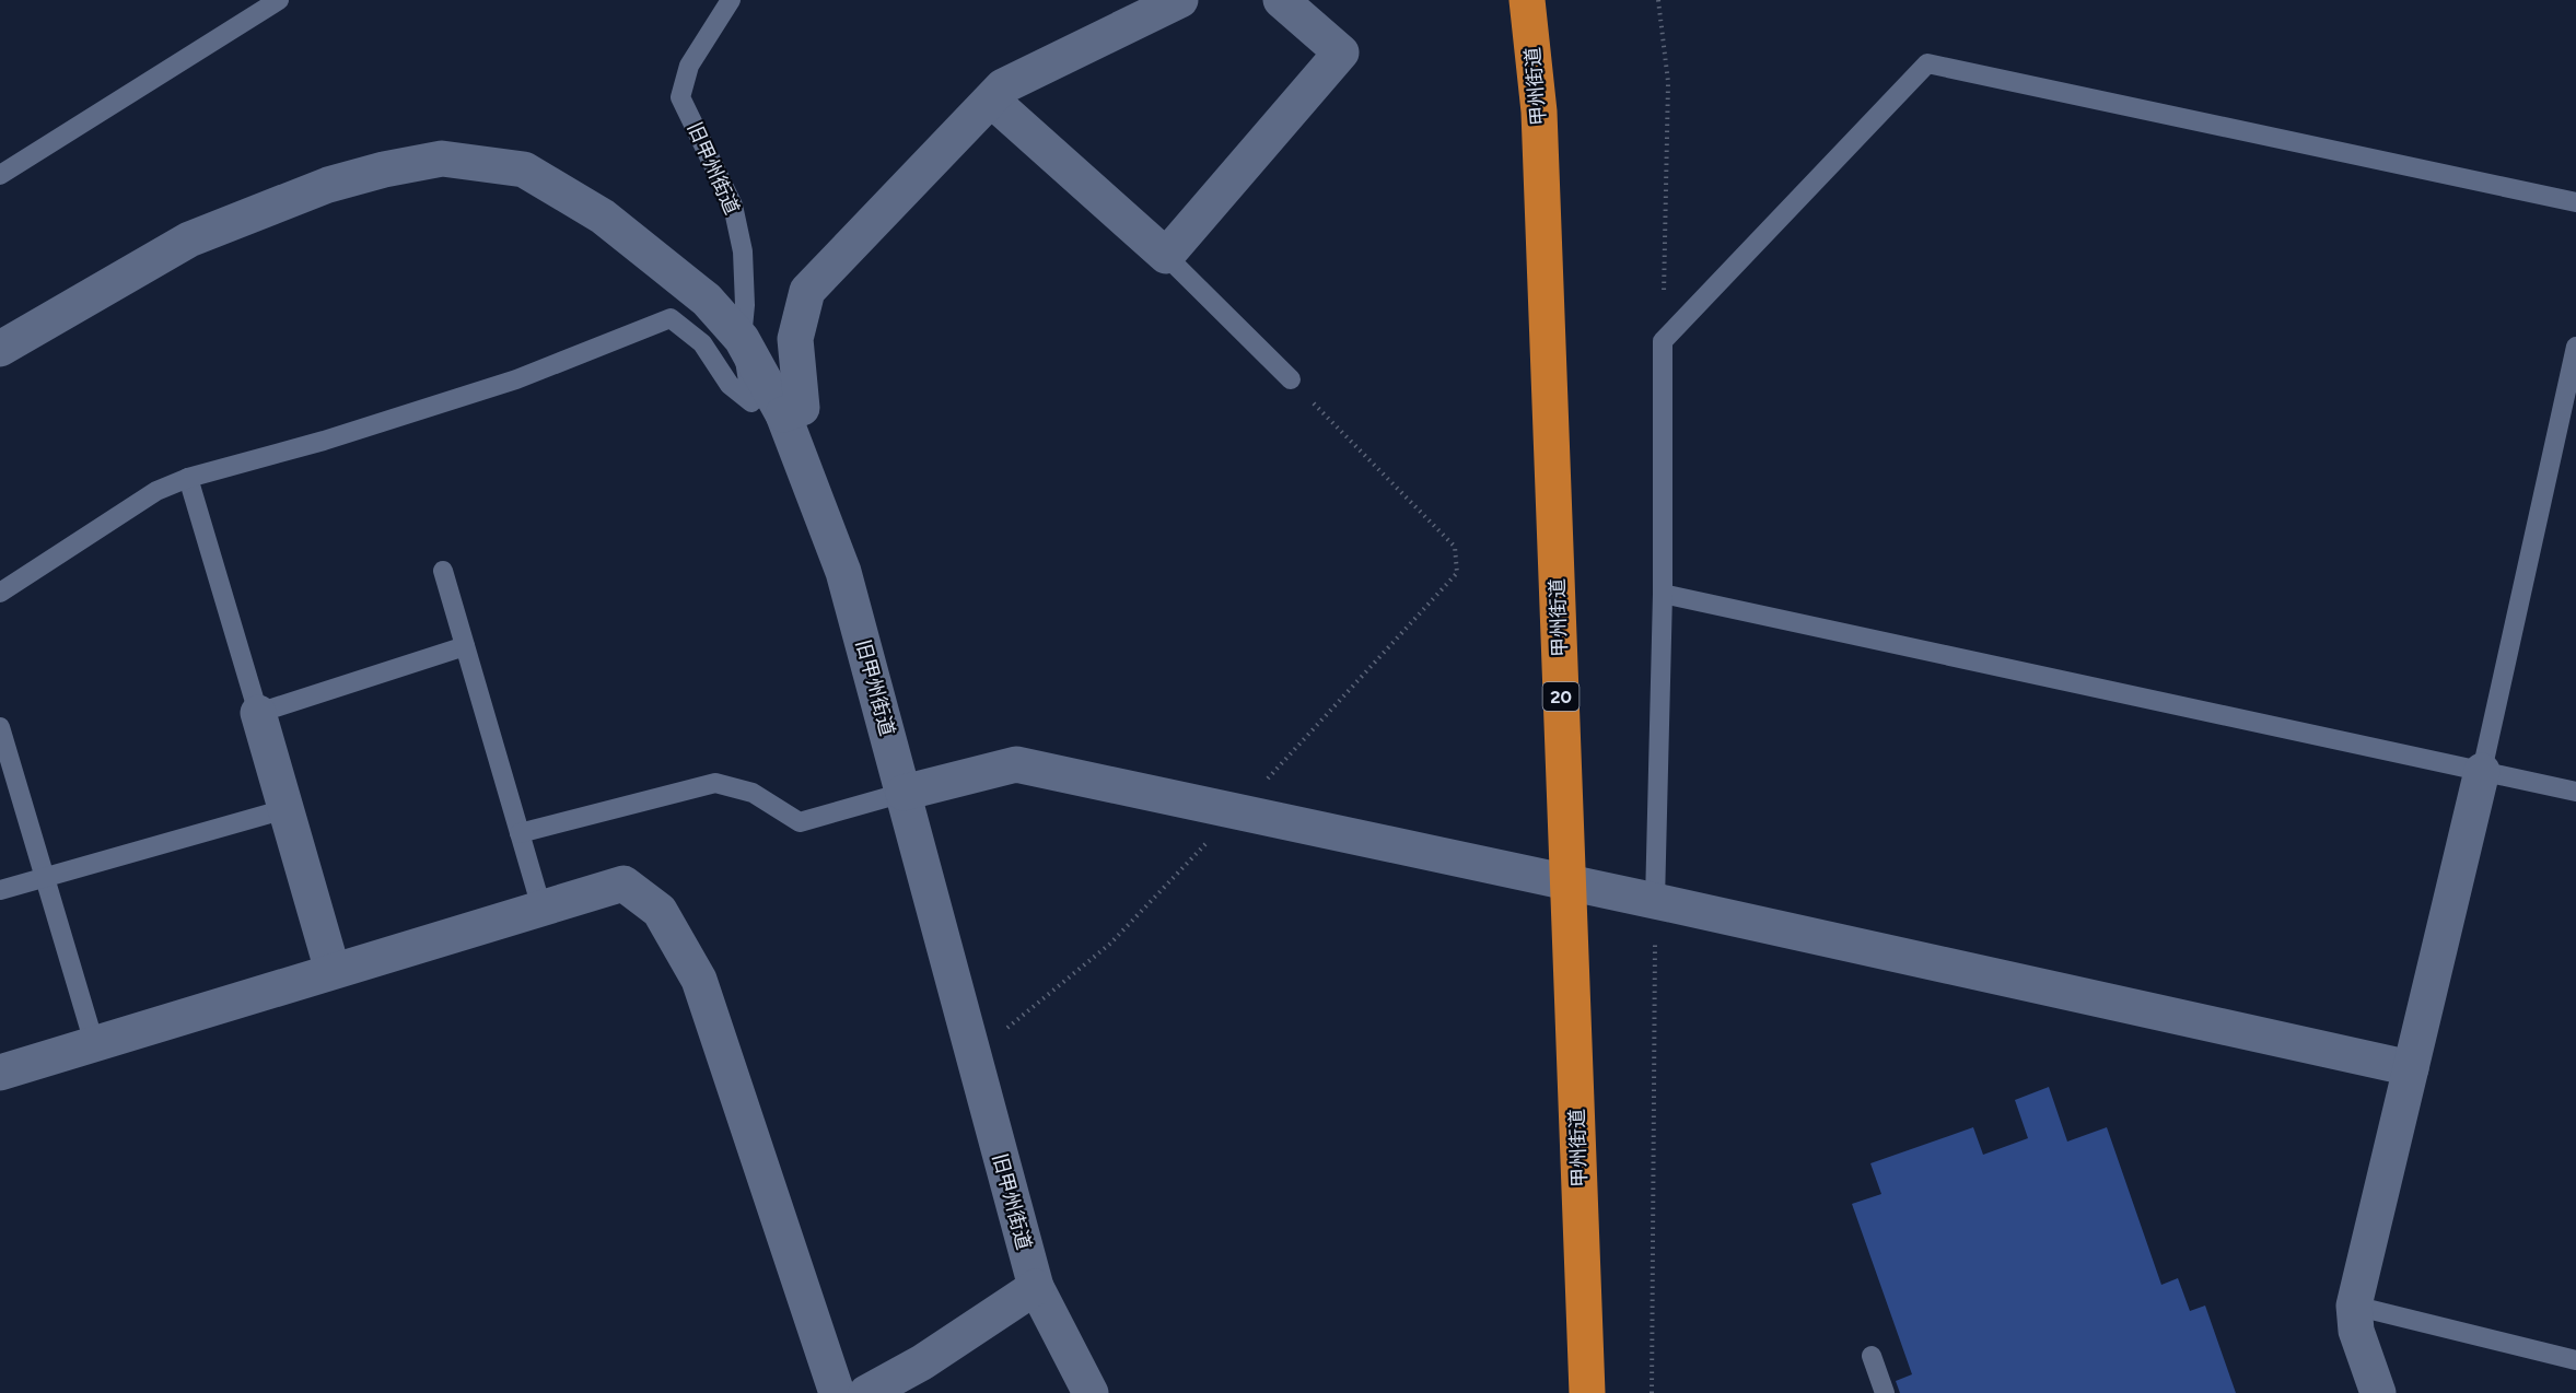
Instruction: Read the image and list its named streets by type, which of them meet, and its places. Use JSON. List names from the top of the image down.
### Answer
{
  "streets": {
    "highway": ["甲州街道", "20"],
    "street": ["旧甲州街道"]
  }
}
